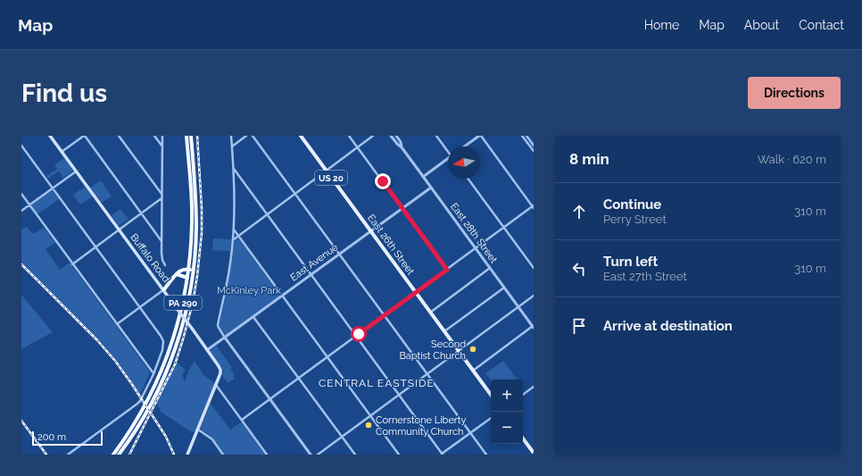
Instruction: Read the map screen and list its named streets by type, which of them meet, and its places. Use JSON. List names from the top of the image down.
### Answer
{
  "streets": {
    "highway": ["PA 290"],
    "main road": ["US 20", "East 26th Street", "Buffalo Road"],
    "street": ["East 28th Street", "East Avenue"]
  },
  "crossings": [
    ["East 28th Street", "East Avenue"],
    ["East 26th Street", "East Avenue"],
    ["Buffalo Road", "East Avenue"]
  ],
  "districts": ["CENTRAL EASTSIDE"],
  "parks": ["McKinley Park"],
  "places": ["Second Baptist Church", "Cornerstone Liberty Community Church"],
  "scale_bar": "200 m",
  "north": "left",
  "page": {
    "header": "Map",
    "nav": [
      "Home",
      "Map",
      "About",
      "Contact"
    ],
    "buttons": "Directions",
    "title": "Find us",
    "heading": ["8 min", "Walk · 620 m"],
    "list": [
      ["Continue", "Perry Street", "310 m"],
      ["Turn left", "East 27th Street", "310 m"],
      "Arrive at destination"
    ],
    "map_buttons": ["+", "−"],
    "scale": "200 m"
  }
}
